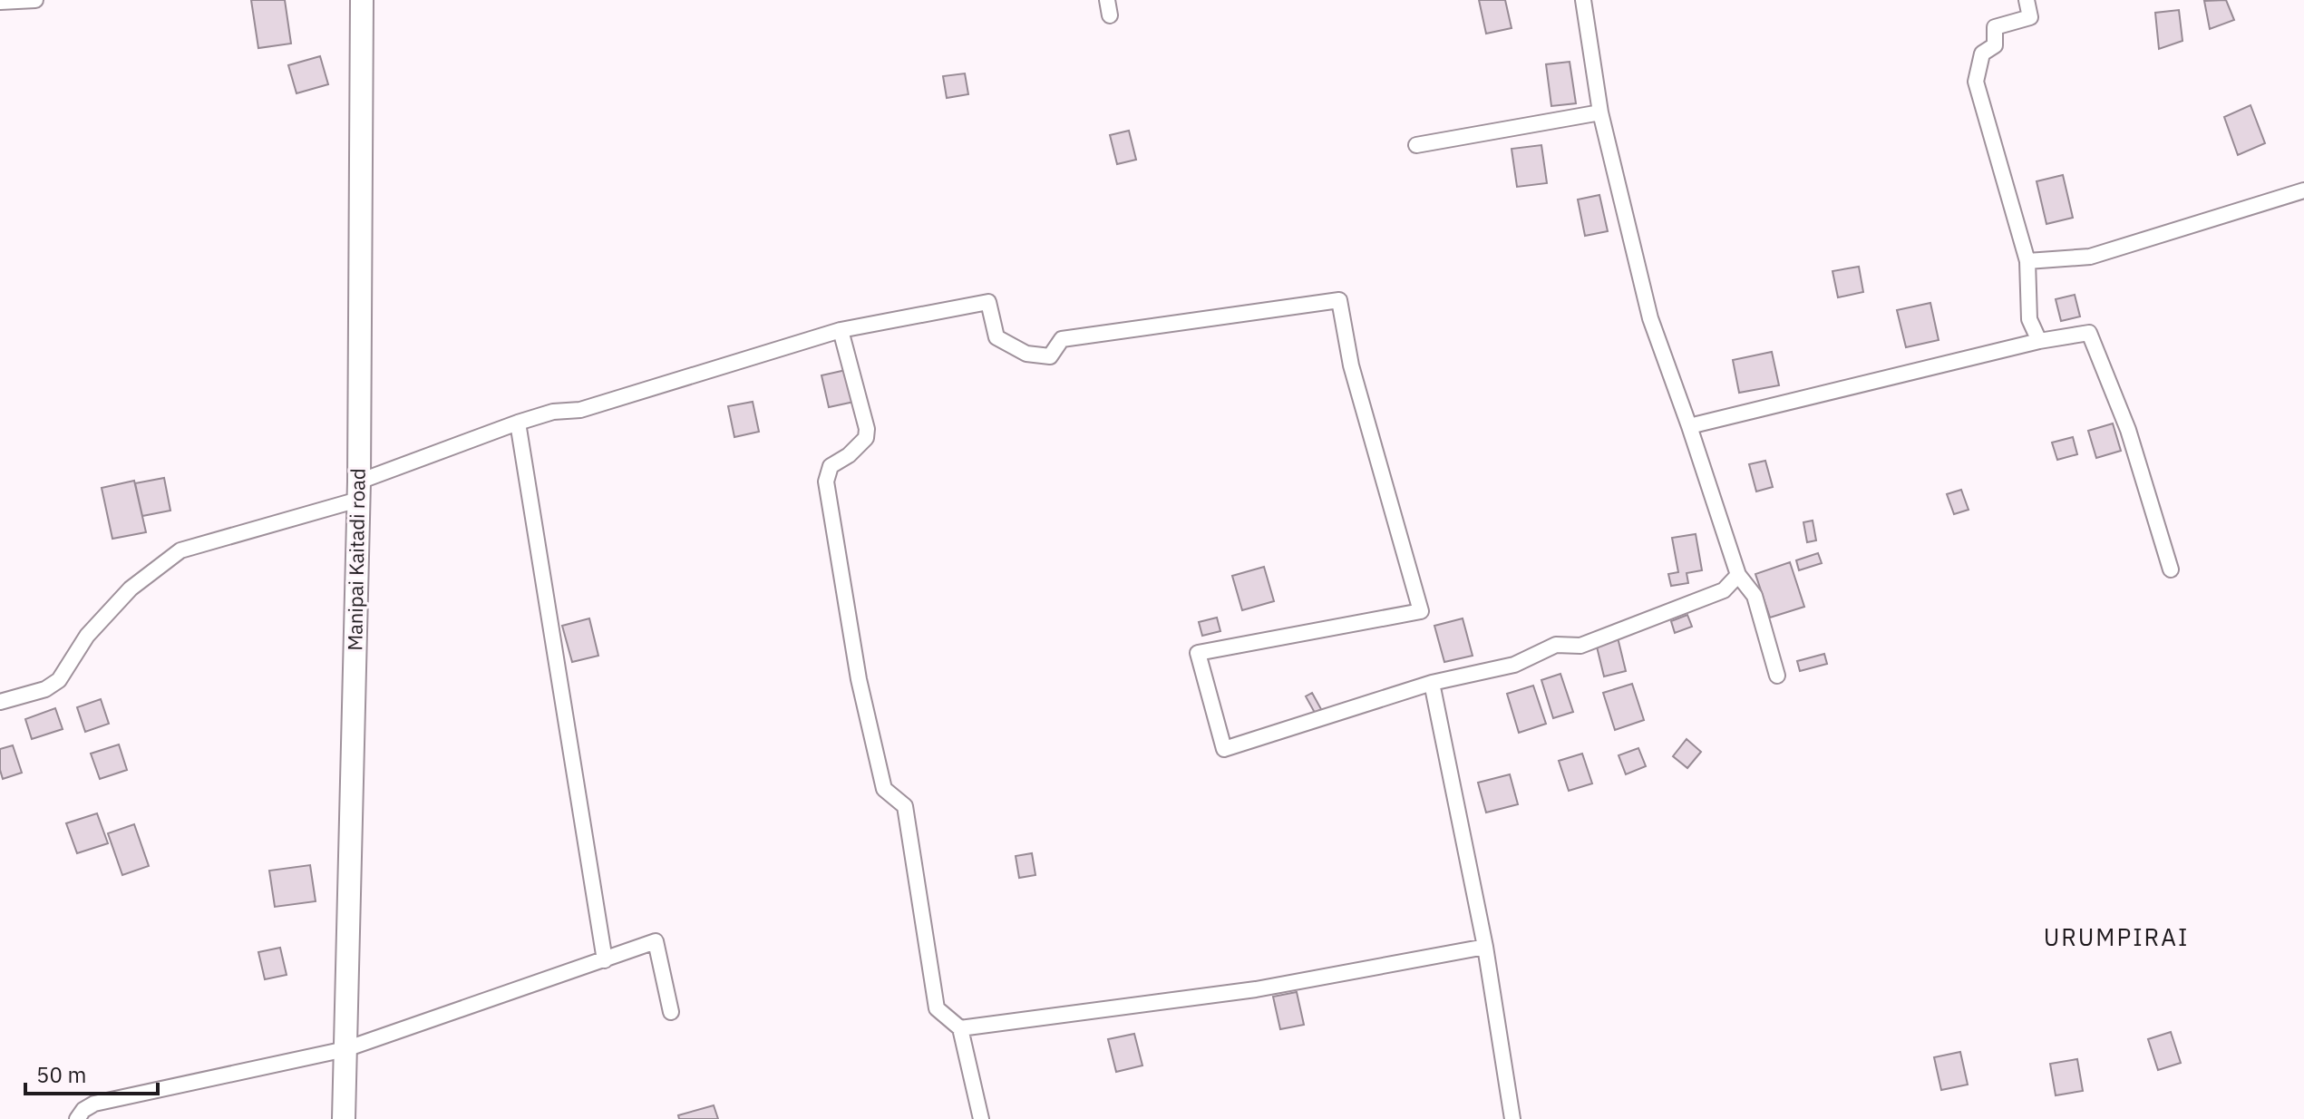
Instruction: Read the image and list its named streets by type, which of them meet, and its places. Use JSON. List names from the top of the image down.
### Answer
{
  "streets": {
    "main road": ["Manipai Kaitadi road"]
  },
  "districts": ["URUMPIRAI"],
  "scale_bar": "50 m"
}
